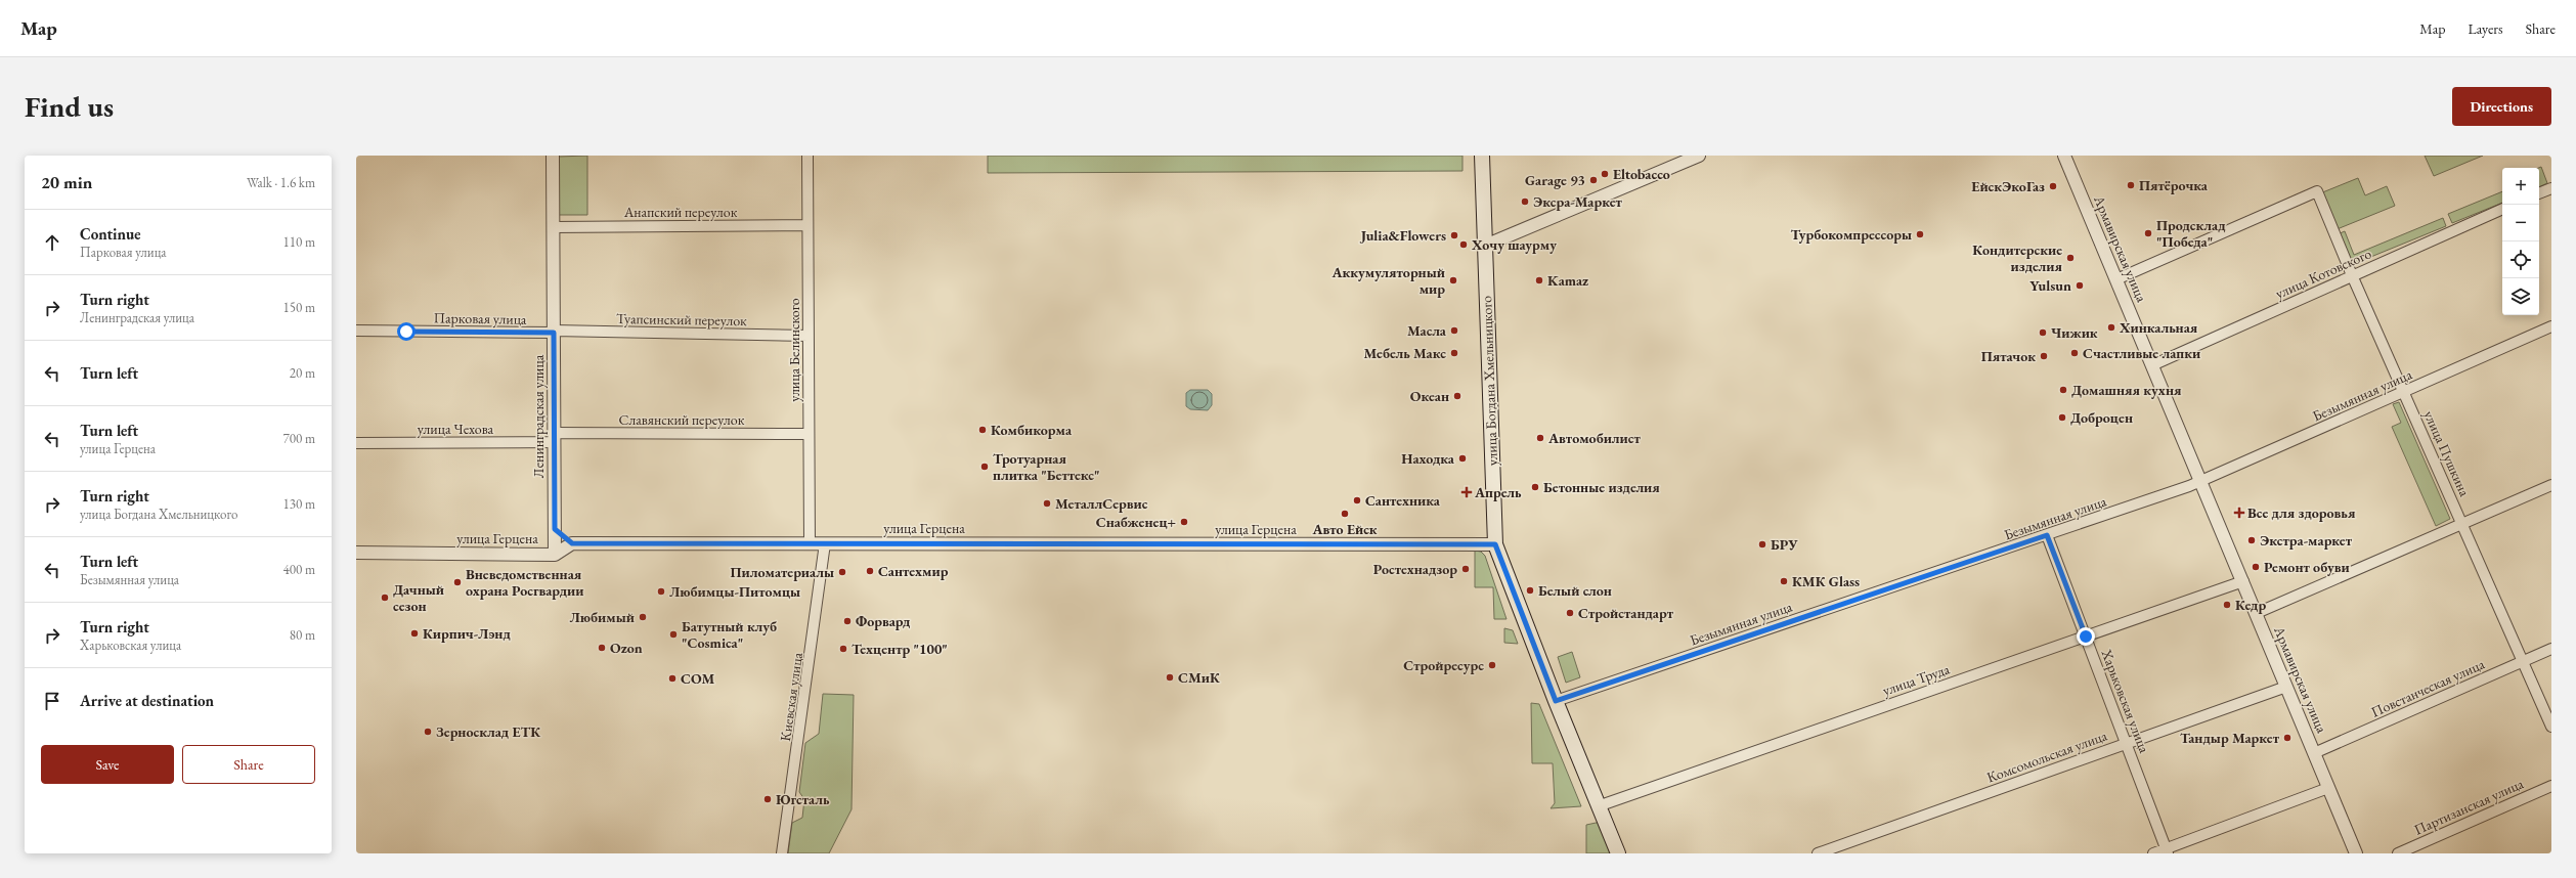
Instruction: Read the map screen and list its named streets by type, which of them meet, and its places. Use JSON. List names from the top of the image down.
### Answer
{
  "streets": {
    "main road": ["улица Богдана Хмельницкого"],
    "street": [
      "Анапский переулок",
      "Армавирская улица",
      "улица Котовского",
      "Парковая улица",
      "Туапсинский переулок",
      "улица Белинского",
      "Безымянная улица",
      "Ленинградская улица",
      "Славянский переулок",
      "улица Чехова",
      "улица Пушкина",
      "улица Герцена",
      "улица Труда",
      "Повстанческая улица",
      "Киевская улица",
      "Харьковская улица",
      "Комсомольская улица",
      "Партизанская улица"
    ]
  },
  "crossings": [
    ["Анапский переулок", "улица Белинского"],
    ["Анапский переулок", "Ленинградская улица"],
    ["Армавирская улица", "улица Котовского"],
    ["Армавирская улица", "Безымянная улица"],
    ["Армавирская улица", "улица Пушкина"],
    ["Армавирская улица", "улица Труда"],
    ["Армавирская улица", "Повстанческая улица"],
    ["Армавирская улица", "Комсомольская улица"],
    ["улица Котовского", "улица Пушкина"],
    ["Парковая улица", "Туапсинский переулок"],
    ["Парковая улица", "Ленинградская улица"],
    ["Туапсинский переулок", "улица Белинского"],
    ["Туапсинский переулок", "Ленинградская улица"],
    ["улица Белинского", "Славянский переулок"],
    ["улица Белинского", "улица Герцена"],
    ["улица Богдана Хмельницкого", "Безымянная улица"],
    ["улица Богдана Хмельницкого", "улица Герцена"],
    ["улица Богдана Хмельницкого", "улица Труда"],
    ["Безымянная улица", "улица Пушкина"],
    ["Безымянная улица", "Харьковская улица"],
    ["Ленинградская улица", "Славянский переулок"],
    ["Ленинградская улица", "улица Чехова"],
    ["Ленинградская улица", "улица Герцена"],
    ["Славянский переулок", "улица Чехова"],
    ["улица Пушкина", "Повстанческая улица"],
    ["улица Герцена", "Киевская улица"],
    ["улица Труда", "Харьковская улица"],
    ["Харьковская улица", "Комсомольская улица"]
  ],
  "places": {
    "other": [
      "Eltobacco",
      "Garage 93",
      "Пятёрочка",
      "ЕйскЭкоГаз",
      "Эксра-Маркет",
      "Продсклад \"Победа\"",
      "Турбокомпрессоры",
      "Julia&Flowers",
      "Хочу шаурму",
      "Кондитерские изделия",
      "Аккумуляторный мир",
      "Kamaz",
      "Yulsun",
      "Хинкальная",
      "Масла",
      "Чижик",
      "Мебель Макс",
      "Счастливые лапки",
      "Пятачок",
      "Домашняя кухня",
      "Океан",
      "Доброцен",
      "Комбикорма",
      "Автомобилист",
      "Находка",
      "Тротуарная плитка \"Беттекс\"",
      "Бетонные изделия",
      "Сантехника",
      "МеталлСервис",
      "Авто Ейск",
      "Снабженец+",
      "Экстра-маркет",
      "БРУ",
      "Ремонт обуви",
      "Ростехнадзор",
      "Сантехмир",
      "Пиломатериалы",
      "КМК Glass",
      "Вневедомственная охрана Росгвардии",
      "Белый слон",
      "Любимцы-Питомцы",
      "Дачный сезон",
      "Кедр",
      "Стройстандарт",
      "Любимый",
      "Форвард",
      "Кирпич-Лэнд",
      "Батутный клуб \"Cosmica\"",
      "Ozon",
      "Техцентр \"100\"",
      "Стройресурс",
      "СМиК",
      "СОМ",
      "Зерносклад ЕТК",
      "Тандыр Маркет",
      "Югсталь"
    ],
    "health": ["Апрель", "Все для здоровья"]
  },
  "page": {
    "header": "Map",
    "nav": ["Map", "Layers", "Share"],
    "buttons": [
      "Directions",
      ["Save", "Share"]
    ],
    "title": "Find us",
    "heading": ["20 min", "Walk · 1.6 km"],
    "map_buttons": ["+", "−"],
    "list": [
      ["Continue", "Парковая улица", "110 m"],
      ["Turn right", "Ленинградская улица", "150 m"],
      ["Turn left", "20 m"],
      ["Turn left", "улица Герцена", "700 m"],
      ["Turn right", "улица Богдана Хмельницкого", "130 m"],
      ["Turn left", "Безымянная улица", "400 m"],
      ["Turn right", "Харьковская улица", "80 m"],
      "Arrive at destination"
    ]
  }
}
